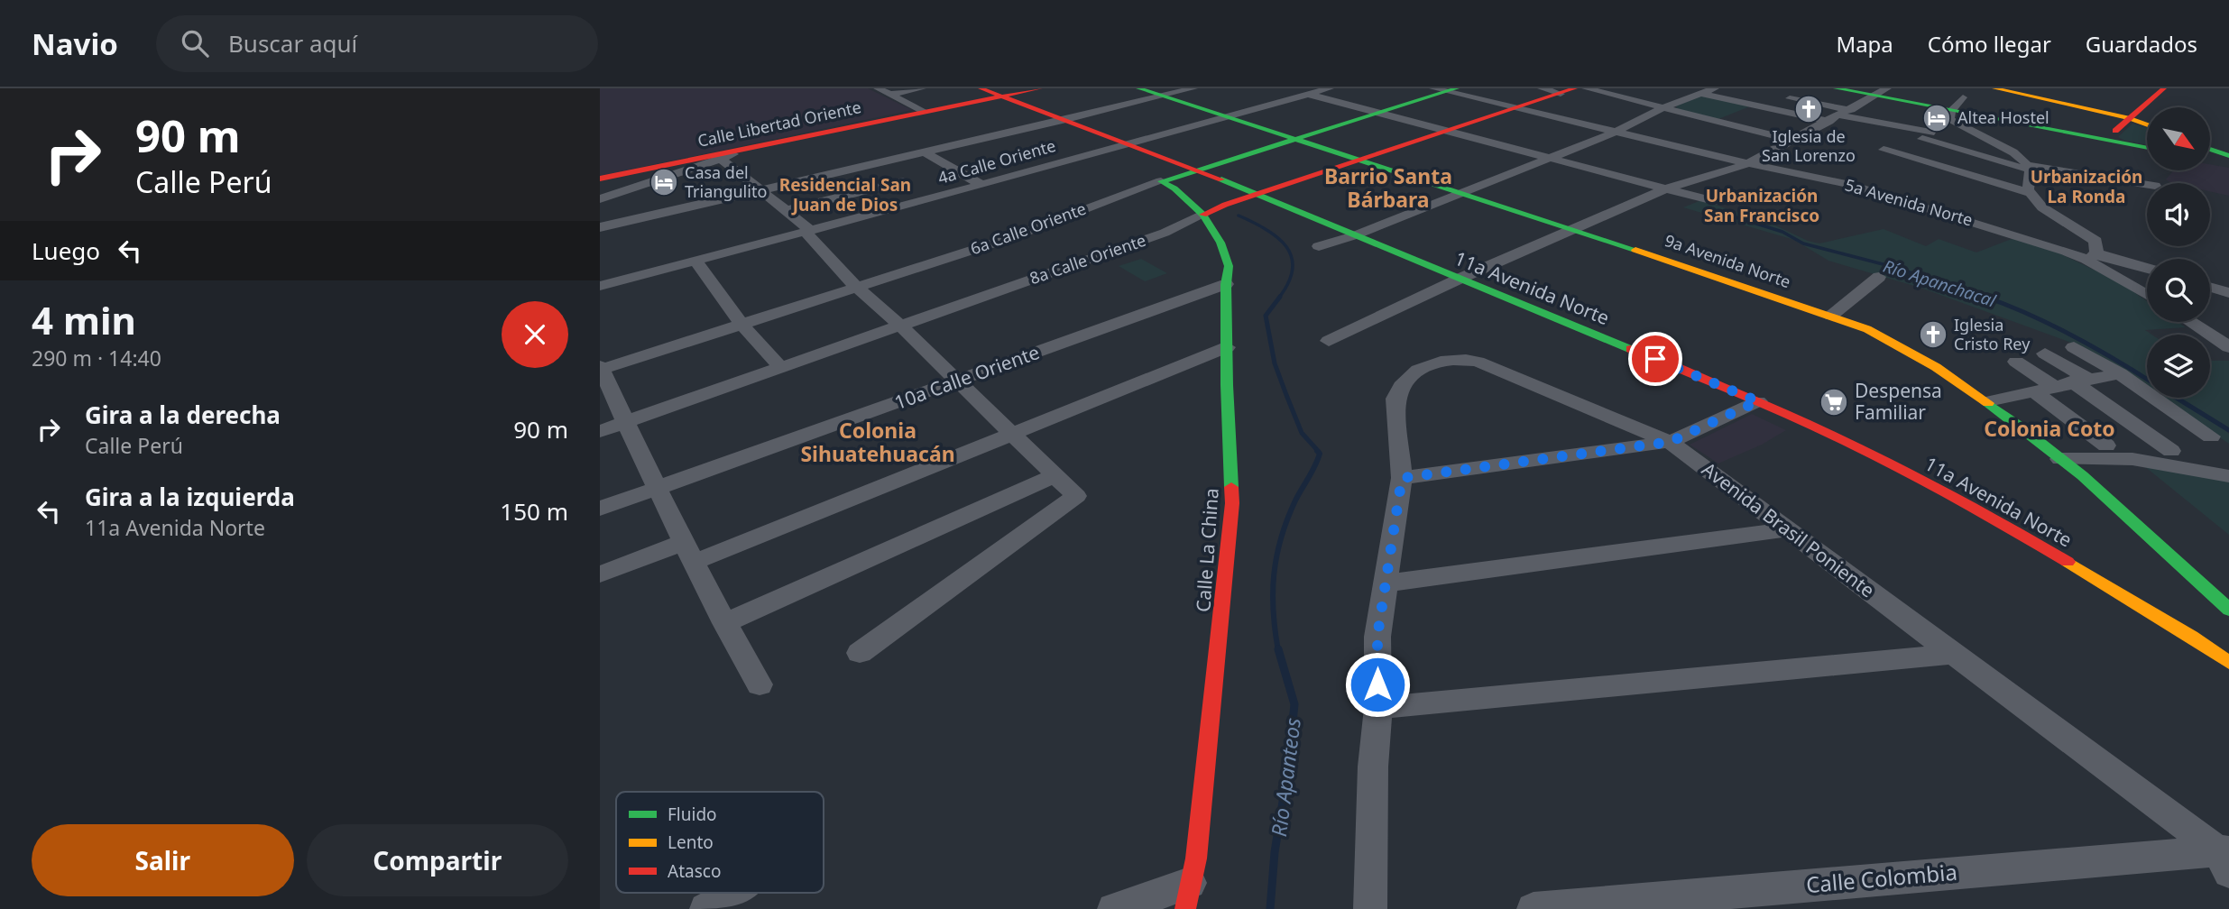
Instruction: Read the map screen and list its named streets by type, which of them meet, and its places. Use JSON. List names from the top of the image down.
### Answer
{
  "streets": {
    "main road": [
      "Calle Libertad Oriente",
      "6a Calle Oriente",
      "8a Calle Oriente",
      "9a Avenida Norte",
      "11a Avenida Norte",
      "Calle La China"
    ],
    "street": [
      "4a Calle Oriente",
      "5a Avenida Norte",
      "10a Calle Oriente",
      "Avenida Brasil Poniente",
      "Calle Colombia"
    ]
  },
  "crossings": [
    ["Calle Libertad Oriente", "11a Avenida Norte"],
    ["4a Calle Oriente", "9a Avenida Norte"],
    ["4a Calle Oriente", "11a Avenida Norte"],
    ["5a Avenida Norte", "6a Calle Oriente"],
    ["5a Avenida Norte", "8a Calle Oriente"],
    ["6a Calle Oriente", "9a Avenida Norte"],
    ["6a Calle Oriente", "11a Avenida Norte"],
    ["6a Calle Oriente", "Calle La China"],
    ["8a Calle Oriente", "9a Avenida Norte"],
    ["8a Calle Oriente", "11a Avenida Norte"],
    ["8a Calle Oriente", "Calle La China"],
    ["10a Calle Oriente", "Calle La China"],
    ["Avenida Brasil Poniente", "Calle Colombia"]
  ],
  "districts": [
    "Barrio Santa Bárbara",
    "Urbanización La Ronda",
    "Residencial San Juan de Dios",
    "Urbanización San Francisco",
    "Colonia Coto",
    "Colonia Sihuatehuacán"
  ],
  "water": ["Río Apanchacal", "Río Apanteos"],
  "places": {
    "church": ["Iglesia de San Lorenzo", "Iglesia Cristo Rey"],
    "hotel": ["Altea Hostel", "Casa del Triangulito"],
    "supermarket": ["Despensa Familiar"]
  },
  "legend": ["Fluido", "Lento", "Atasco"],
  "north": "bottom right",
  "page": {
    "header": "Navio",
    "search": "Buscar aquí",
    "nav": ["Mapa", "Cómo llegar", "Guardados"],
    "turn": ["90 m", "Calle Perú"],
    "then": "Luego",
    "heading": ["4 min", "290 m · 14:40"],
    "list": [
      {
        "name": "Gira a la derecha",
        "note": "Calle Perú",
        "value": "90 m"
      },
      {
        "name": "Gira a la izquierda",
        "note": "11a Avenida Norte",
        "value": "150 m"
      }
    ],
    "buttons": ["Salir", "Compartir"]
  }
}
